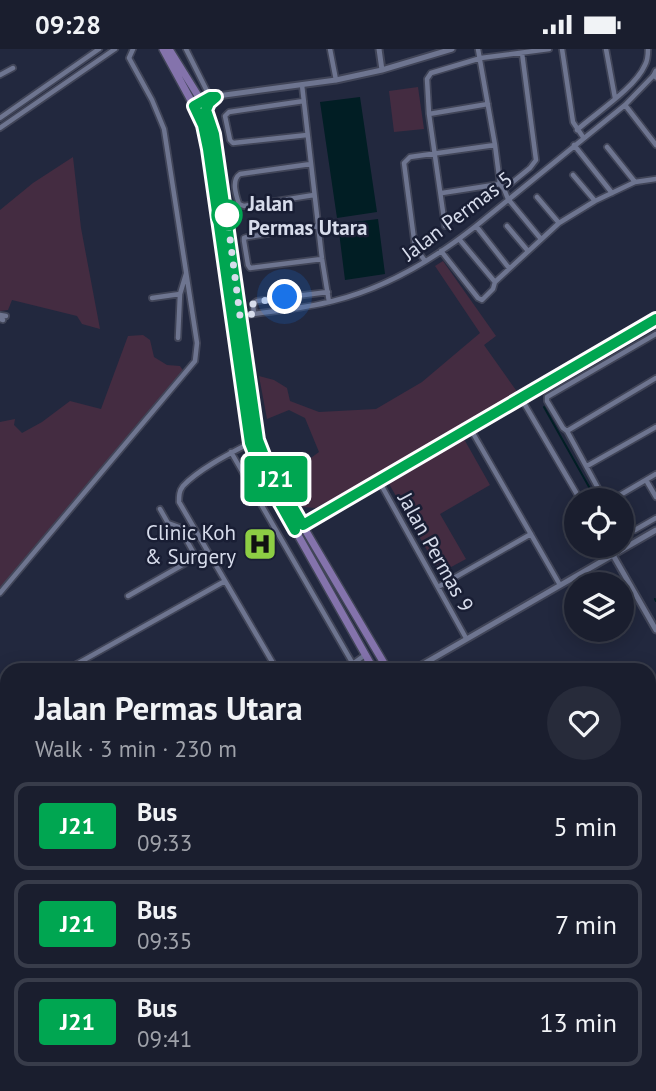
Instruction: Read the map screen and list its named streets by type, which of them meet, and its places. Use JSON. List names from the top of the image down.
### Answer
{
  "streets": {
    "street": ["Jalan Permas 5", "Jalan Permas 9"]
  },
  "places": {
    "other": ["Jalan Permas Utara"],
    "hospital": ["Clinic Koh & Surgery"]
  },
  "lines": ["bus line J21"],
  "page": {
    "status": "09:28",
    "on_map": "J21",
    "heading": ["Jalan Permas Utara", "Walk · 3 min · 230 m"],
    "list": [
      {
        "mark": "J21",
        "name": "Bus",
        "note": "09:33",
        "value": "5 min"
      },
      {
        "mark": "J21",
        "name": "Bus",
        "note": "09:35",
        "value": "7 min"
      },
      {
        "mark": "J21",
        "name": "Bus",
        "note": "09:41",
        "value": "13 min"
      }
    ]
  }
}
